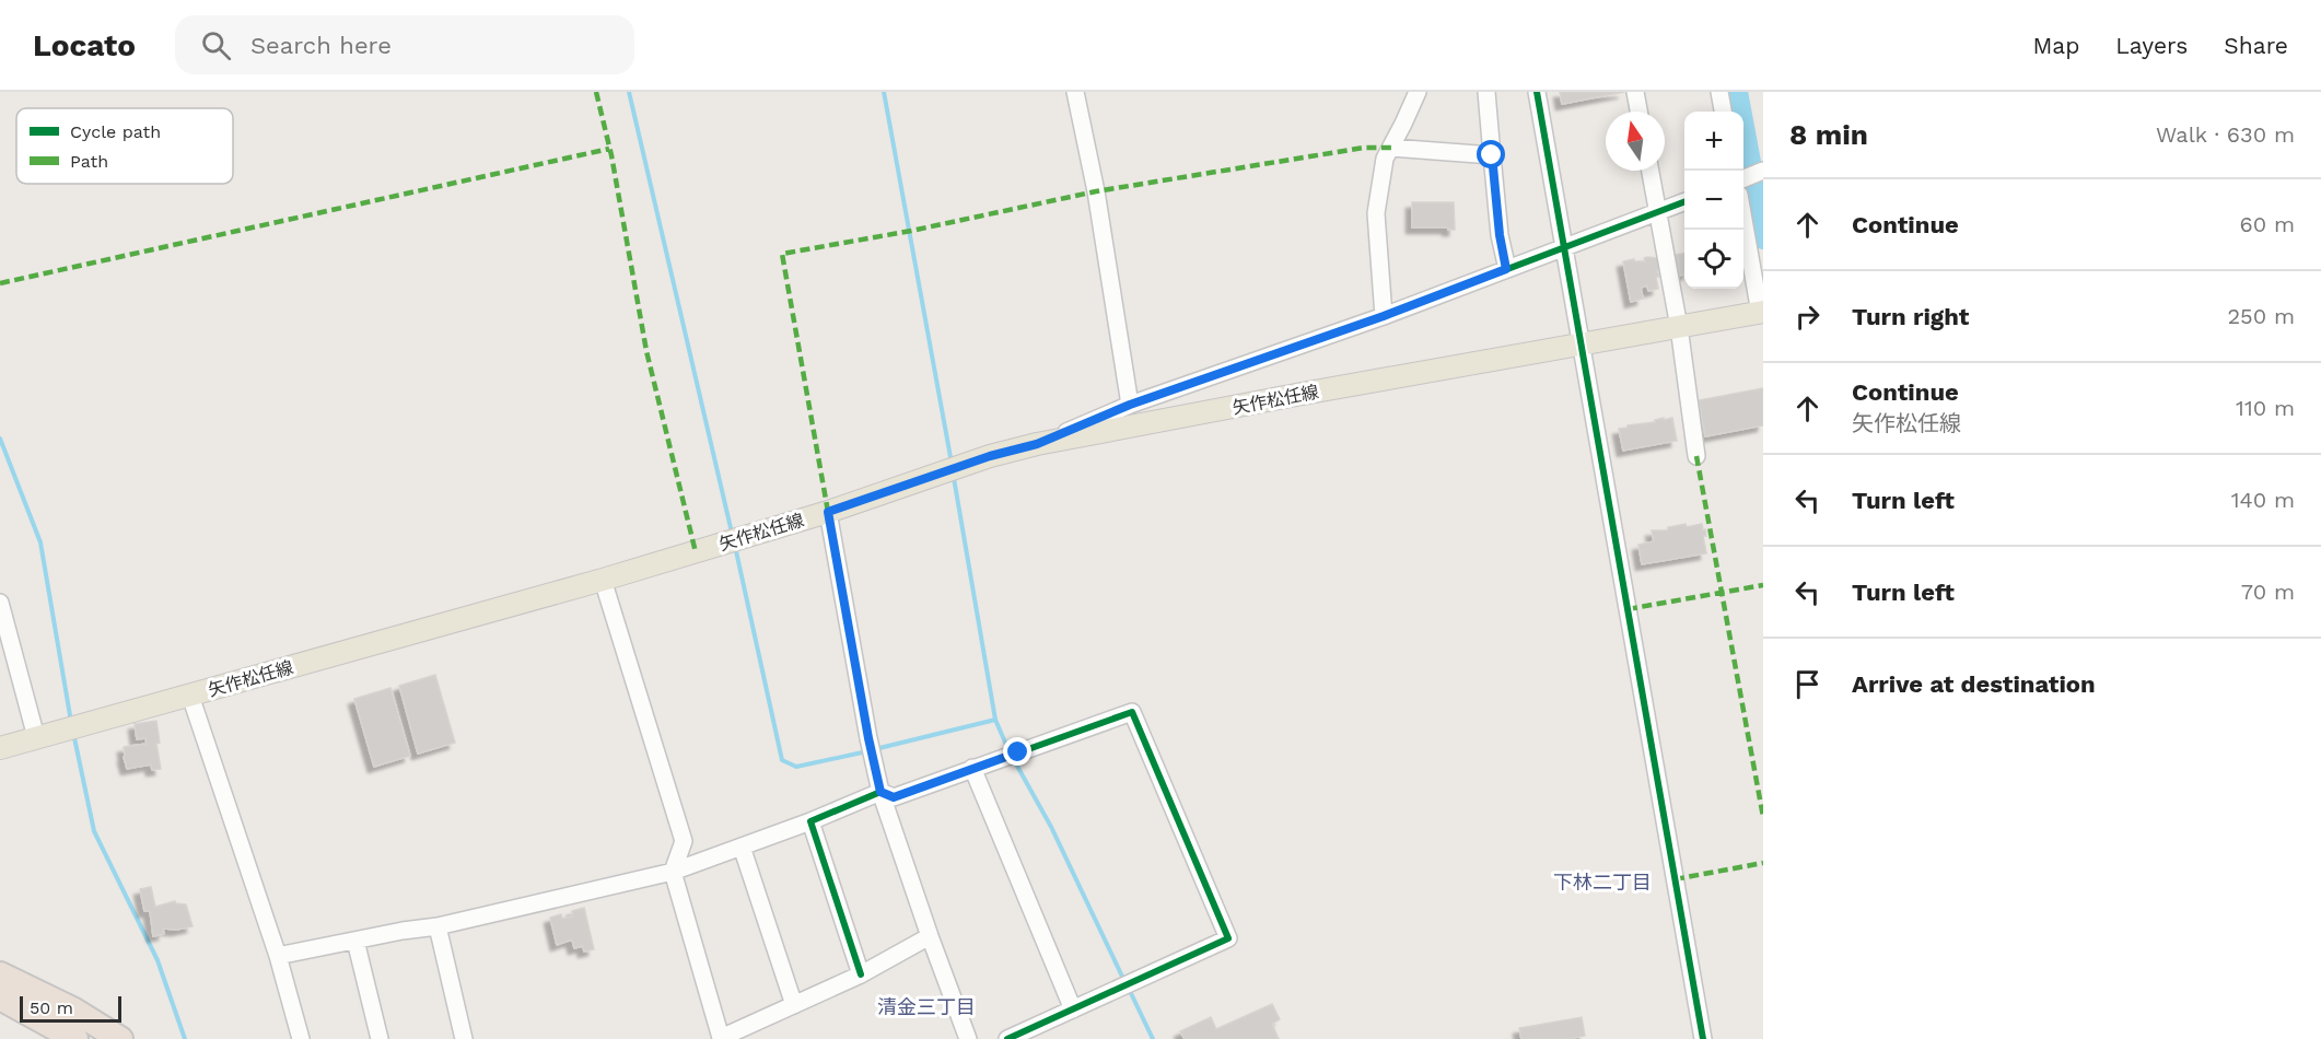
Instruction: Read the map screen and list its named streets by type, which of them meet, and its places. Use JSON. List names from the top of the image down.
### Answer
{
  "streets": {
    "main road": ["矢作松任線"]
  },
  "districts": ["下林二丁目", "清金三丁目"],
  "legend": ["Cycle path", "Path"],
  "scale_bar": "50 m",
  "north": "top",
  "page": {
    "header": "Locato",
    "search": "Search here",
    "nav": ["Map", "Layers", "Share"],
    "heading": ["8 min", "Walk · 630 m"],
    "map_buttons": ["+", "−"],
    "list": [
      ["Continue", "60 m"],
      ["Turn right", "250 m"],
      ["Continue", "矢作松任線", "110 m"],
      ["Turn left", "140 m"],
      ["Turn left", "70 m"],
      "Arrive at destination"
    ],
    "scale": "50 m"
  }
}
